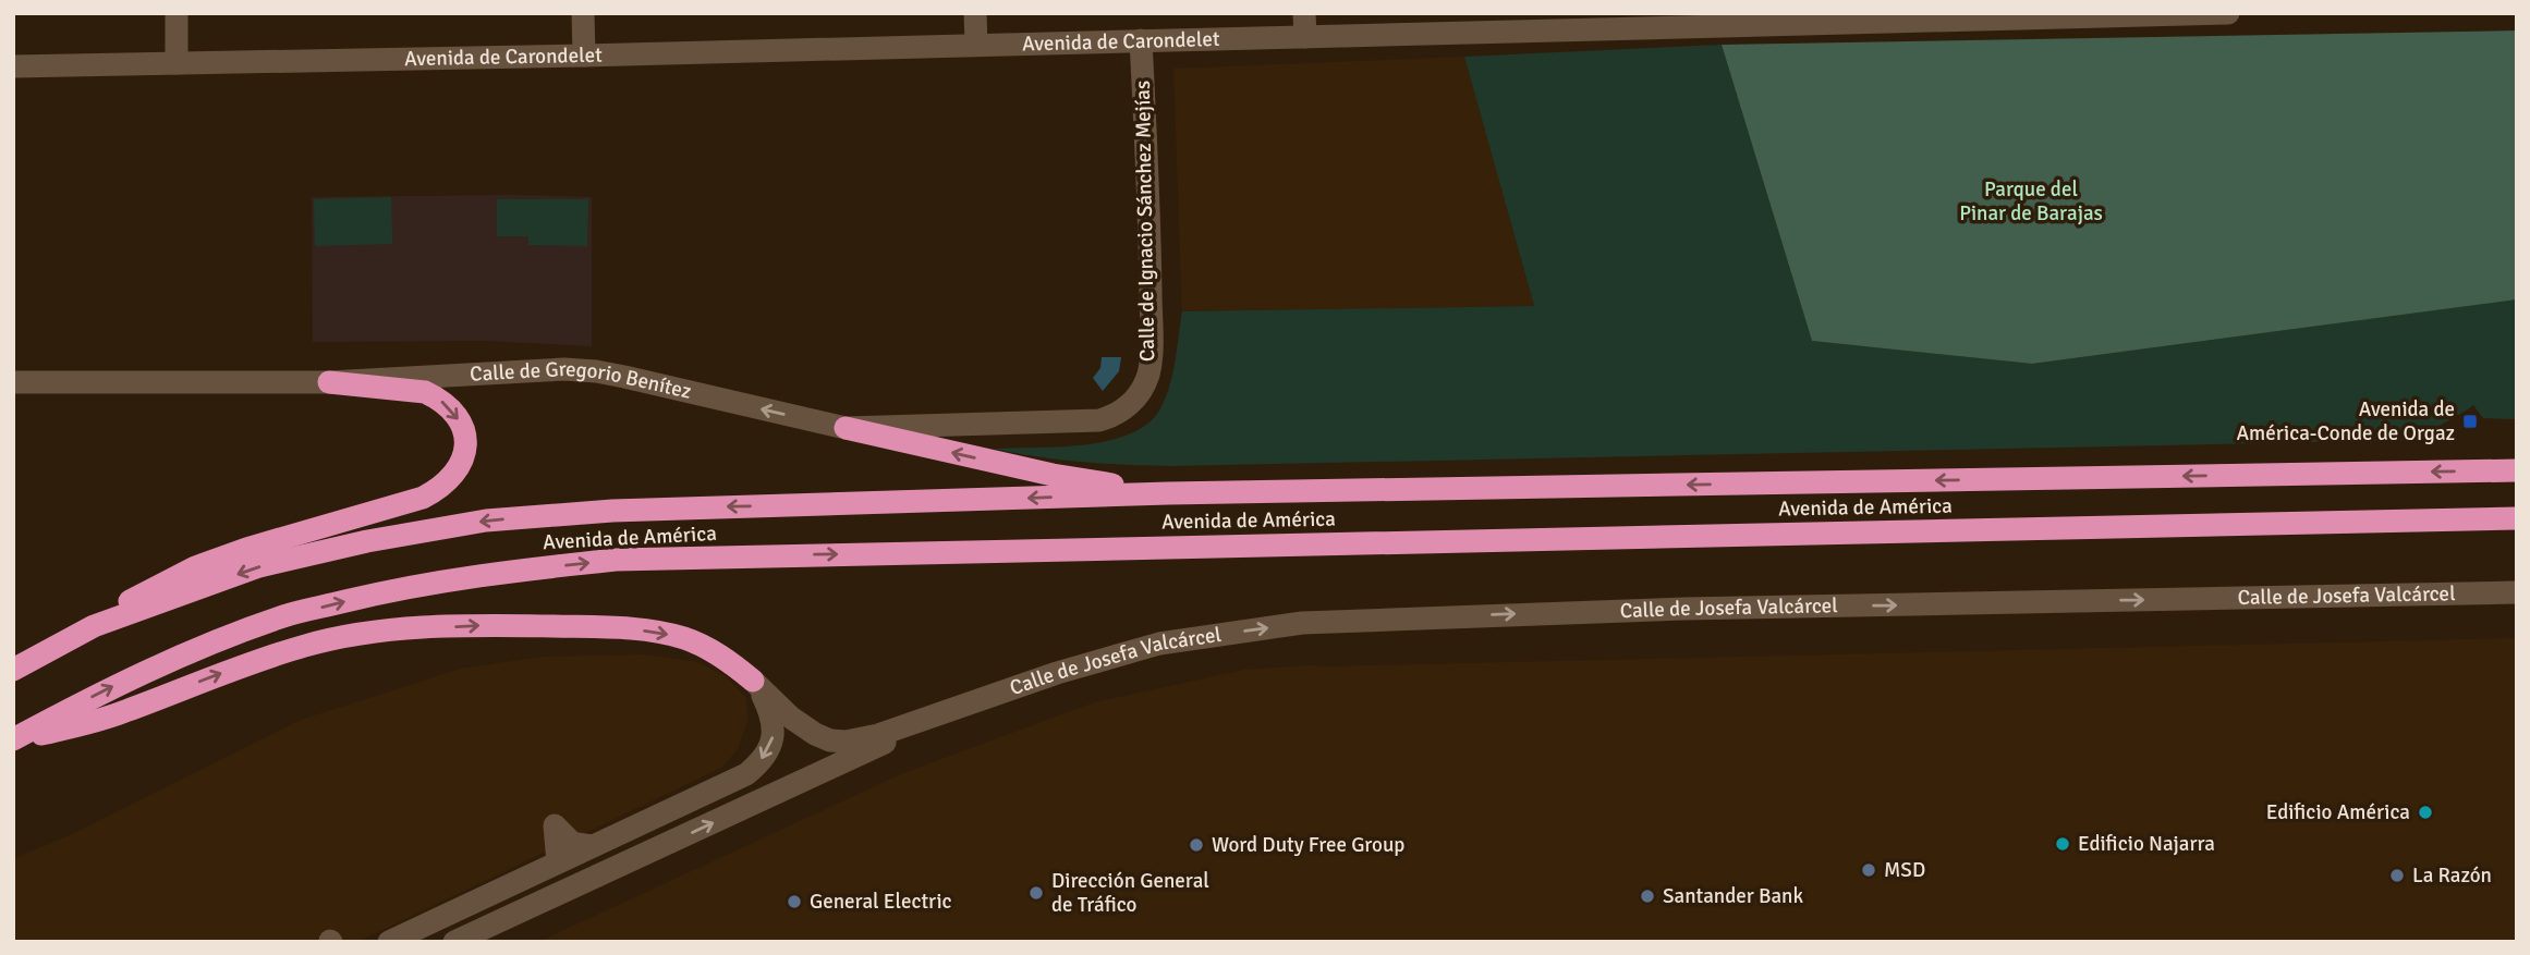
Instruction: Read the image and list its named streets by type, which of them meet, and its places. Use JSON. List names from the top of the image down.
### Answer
{
  "streets": {
    "highway": ["Avenida de América"],
    "street": [
      "Avenida de Carondelet",
      "Calle de Ignacio Sánchez Mejías",
      "Calle de Gregorio Benítez",
      "Calle de Josefa Valcárcel"
    ]
  },
  "crossings": [
    ["Avenida de Carondelet", "Calle de Ignacio Sánchez Mejías"],
    ["Calle de Ignacio Sánchez Mejías", "Calle de Gregorio Benítez"]
  ],
  "one_way": ["Calle de Gregorio Benítez"],
  "parks": ["Parque del Pinar de Barajas"],
  "places": {
    "transit": ["Avenida de América-Conde de Orgaz"],
    "other": [
      "Edificio América",
      "Edificio Najarra",
      "Word Duty Free Group",
      "MSD",
      "La Razón",
      "Dirección General de Tráfico",
      "Santander Bank",
      "General Electric"
    ]
  }
}
